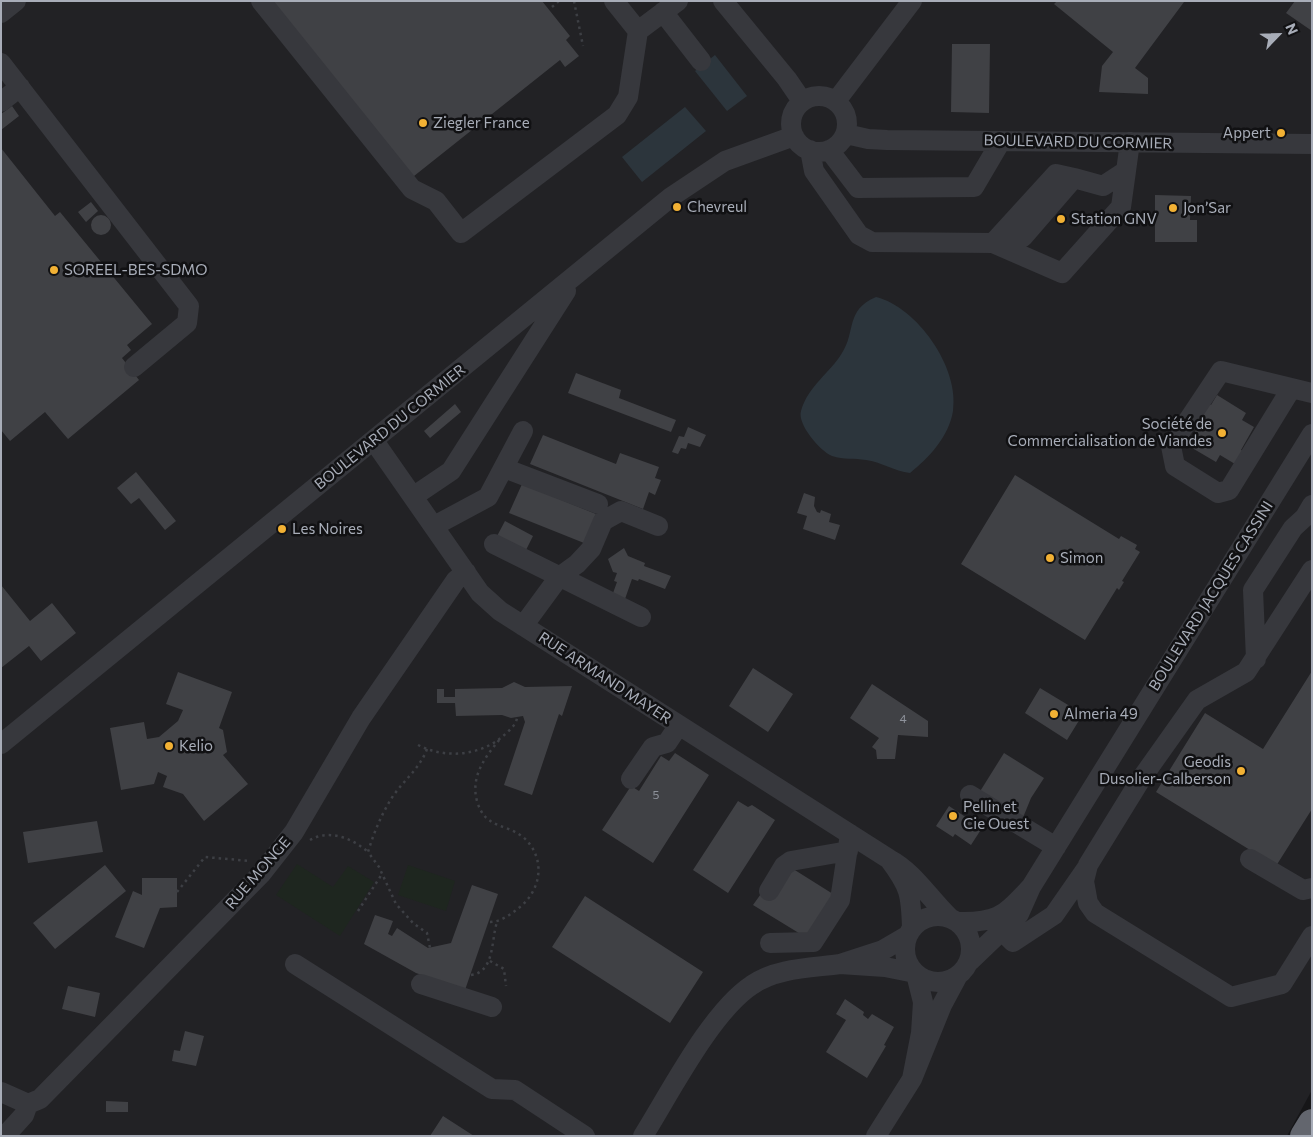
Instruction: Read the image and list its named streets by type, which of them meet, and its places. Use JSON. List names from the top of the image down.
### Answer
{
  "streets": {
    "street": [
      "BOULEVARD DU CORMIER",
      "BOULEVARD JACQUES CASSINI",
      "RUE ARMAND MAYER",
      "RUE MONGE"
    ]
  },
  "crossings": [
    ["BOULEVARD DU CORMIER", "RUE ARMAND MAYER"],
    ["BOULEVARD JACQUES CASSINI", "RUE ARMAND MAYER"],
    ["RUE ARMAND MAYER", "RUE MONGE"]
  ],
  "places": [
    "Ziegler France",
    "Appert",
    "Chevreul",
    "Jon’Sar",
    "Station GNV",
    "SOREEL-BES-SDMO",
    "Société de Commercialisation de Viandes",
    "Les Noires",
    "Simon",
    "Almeria 49",
    "Kelio",
    "Geodis Dusolier-Calberson",
    "Pellin et Cie Ouest"
  ],
  "house_numbers": ["4", "5"],
  "north": "top right"
}
